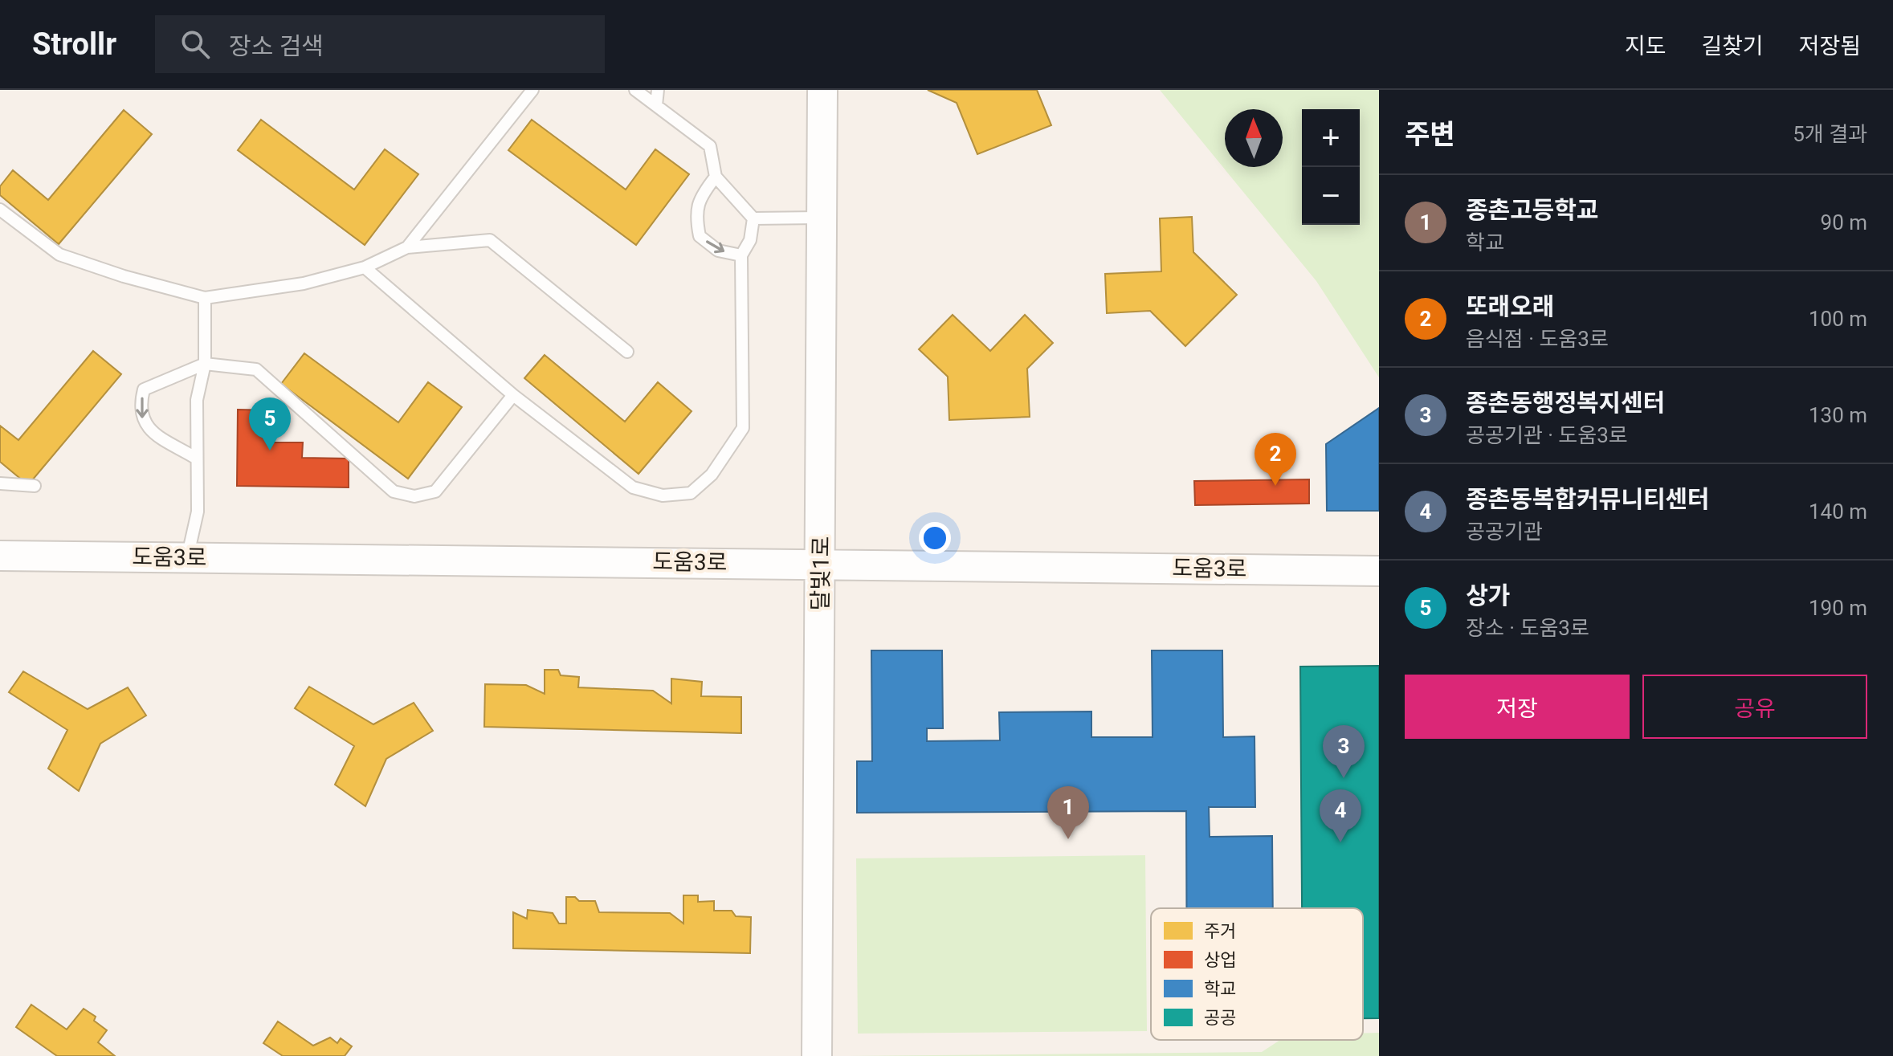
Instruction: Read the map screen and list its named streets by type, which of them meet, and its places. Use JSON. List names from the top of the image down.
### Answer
{
  "streets": {
    "street": ["도움3로", "달빛1로"]
  },
  "crossings": [
    ["도움3로", "달빛1로"]
  ],
  "legend": [
    "주거",
    "상업",
    "학교",
    "공공"
  ],
  "north": "top",
  "page": {
    "header": "Strollr",
    "search": "장소 검색",
    "nav": ["지도", "길찾기", "저장됨"],
    "heading": ["주변", "5개 결과"],
    "map_buttons": ["+", "−"],
    "list": [
      {
        "mark": "1",
        "name": "종촌고등학교",
        "note": "학교",
        "value": "90 m"
      },
      {
        "mark": "2",
        "name": "또래오래",
        "note": "음식점 · 도움3로",
        "value": "100 m"
      },
      {
        "mark": "3",
        "name": "종촌동행정복지센터",
        "note": "공공기관 · 도움3로",
        "value": "130 m"
      },
      {
        "mark": "4",
        "name": "종촌동복합커뮤니티센터",
        "note": "공공기관",
        "value": "140 m"
      },
      {
        "mark": "5",
        "name": "상가",
        "note": "장소 · 도움3로",
        "value": "190 m"
      }
    ],
    "pins": [
      "5",
      "2",
      "3",
      "1",
      "4"
    ],
    "buttons": ["저장", "공유"]
  }
}
